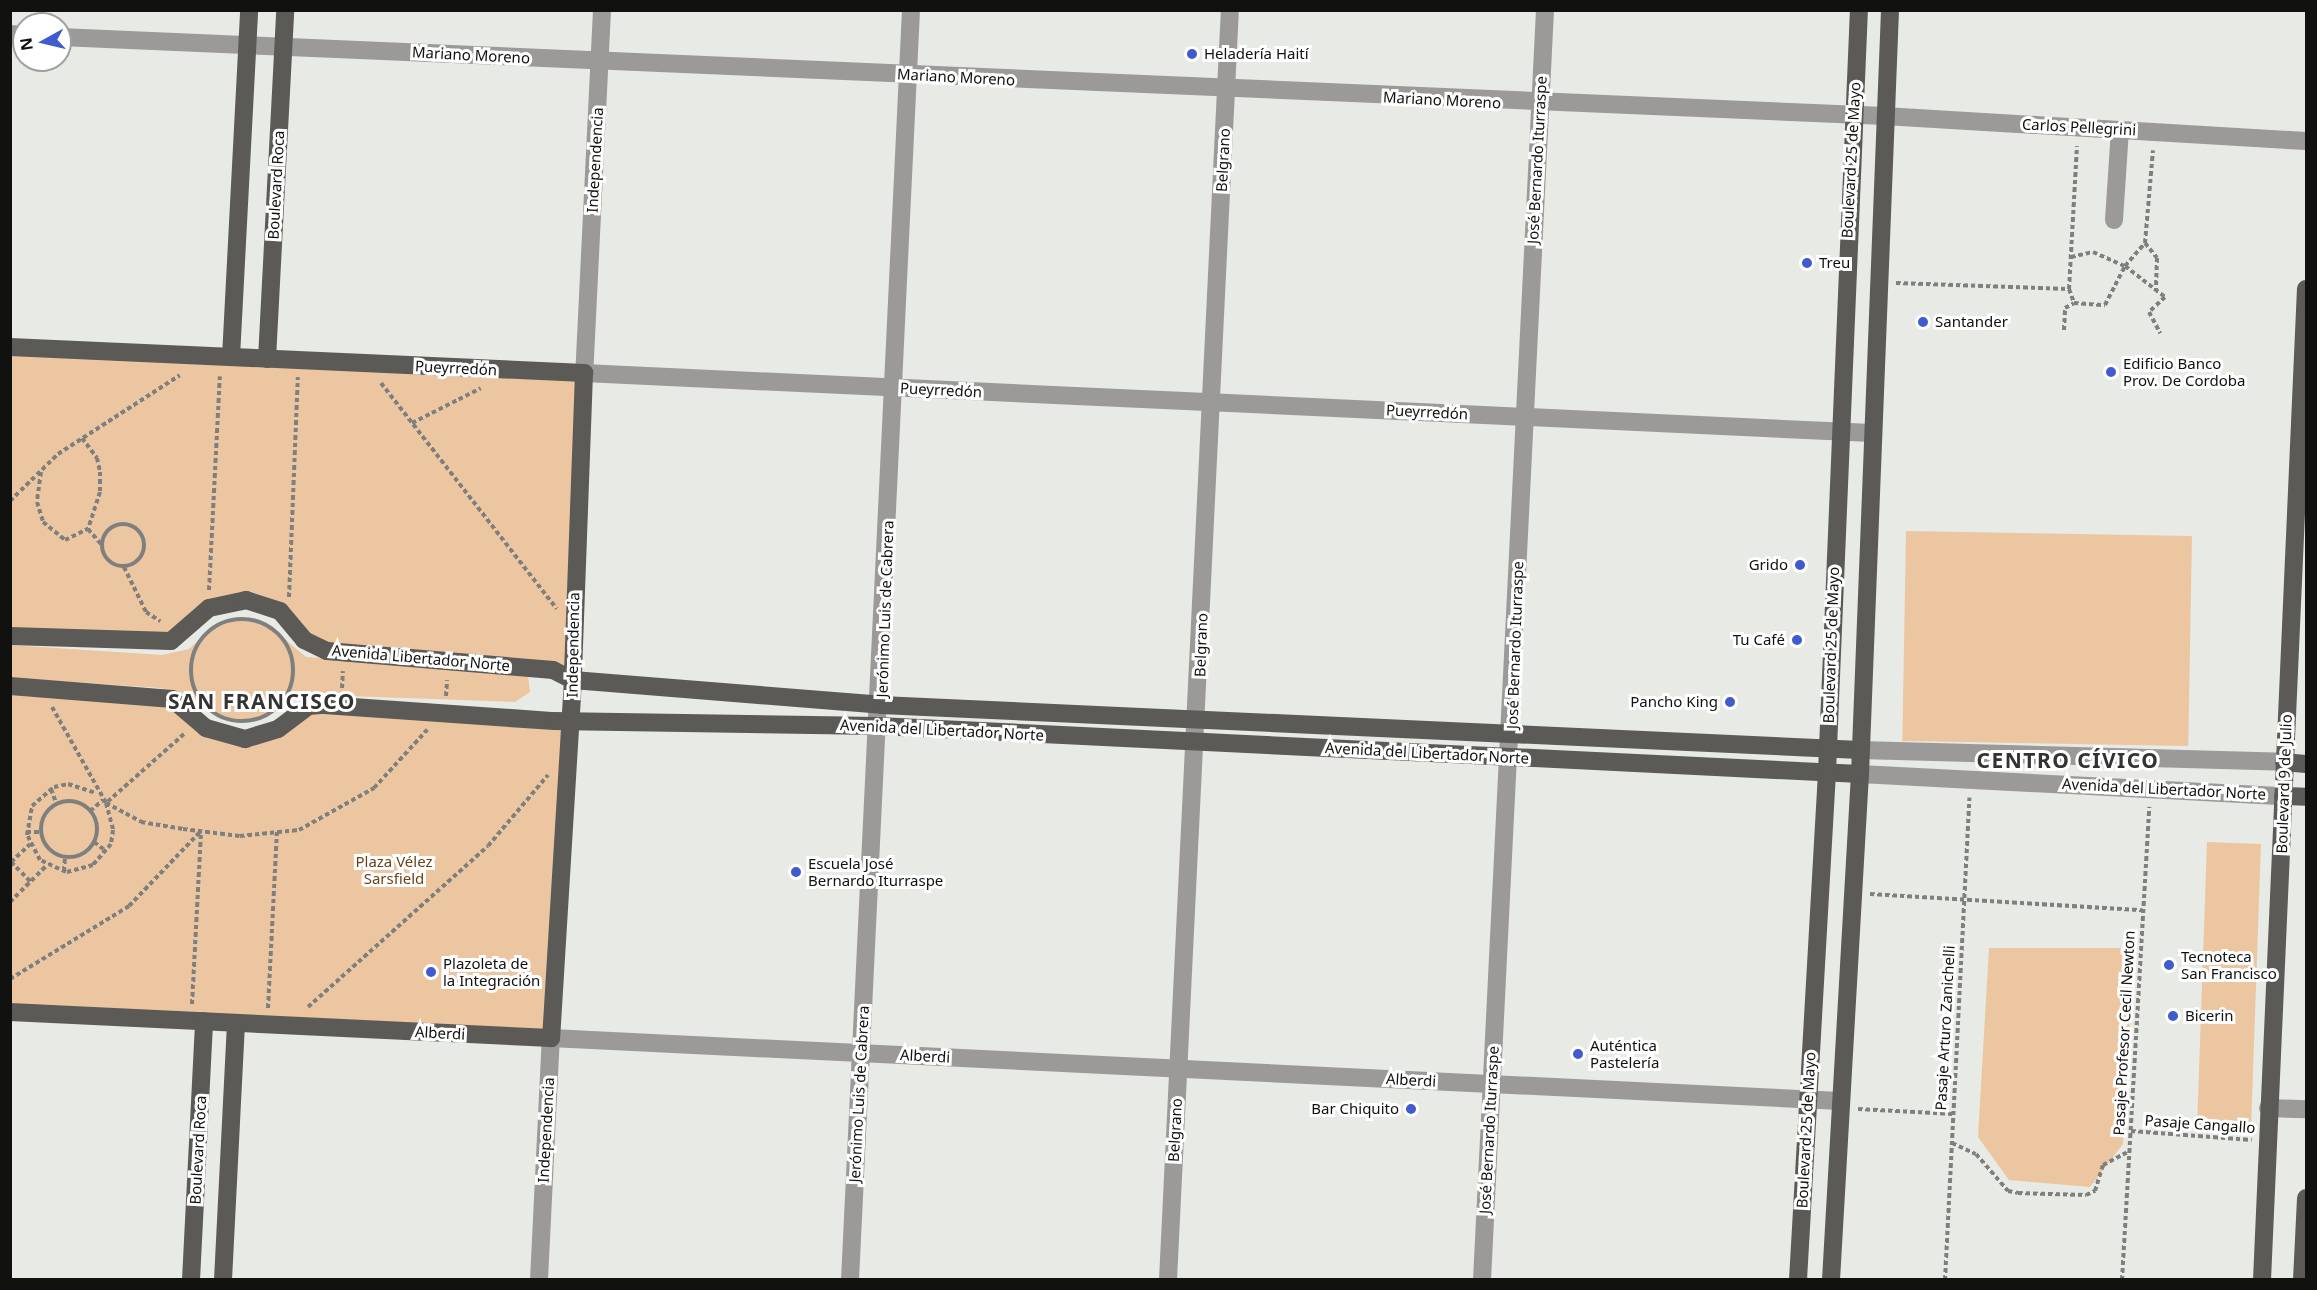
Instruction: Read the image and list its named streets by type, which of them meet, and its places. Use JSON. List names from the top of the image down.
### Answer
{
  "streets": {
    "main road": [
      "Independencia",
      "Boulevard 25 de Mayo",
      "Boulevard Roca",
      "Pueyrredón",
      "Avenida Libertador Norte",
      "Avenida del Libertador Norte",
      "Boulevard 9 de Julio",
      "Alberdi"
    ],
    "street": [
      "Mariano Moreno",
      "Carlos Pellegrini",
      "Belgrano",
      "José Bernardo Iturraspe",
      "Jerónimo Luis de Cabrera"
    ],
    "path": ["Pasaje Arturo Zanichelli", "Pasaje Profesor Cecil Newton", "Pasaje Cangallo"]
  },
  "crossings": [
    ["Mariano Moreno", "Carlos Pellegrini"],
    ["Mariano Moreno", "Independencia"],
    ["Mariano Moreno", "Belgrano"],
    ["Mariano Moreno", "José Bernardo Iturraspe"],
    ["Mariano Moreno", "Boulevard 25 de Mayo"],
    ["Mariano Moreno", "Boulevard Roca"],
    ["Mariano Moreno", "Jerónimo Luis de Cabrera"],
    ["Carlos Pellegrini", "Boulevard 25 de Mayo"],
    ["Independencia", "Pueyrredón"],
    ["Independencia", "Avenida Libertador Norte"],
    ["Independencia", "Avenida del Libertador Norte"],
    ["Independencia", "Alberdi"],
    ["Belgrano", "Pueyrredón"],
    ["Belgrano", "Avenida del Libertador Norte"],
    ["Belgrano", "Alberdi"],
    ["José Bernardo Iturraspe", "Pueyrredón"],
    ["José Bernardo Iturraspe", "Avenida del Libertador Norte"],
    ["José Bernardo Iturraspe", "Alberdi"],
    ["Boulevard 25 de Mayo", "Pueyrredón"],
    ["Boulevard 25 de Mayo", "Avenida del Libertador Norte"],
    ["Boulevard 25 de Mayo", "Alberdi"],
    ["Boulevard Roca", "Pueyrredón"],
    ["Boulevard Roca", "Alberdi"],
    ["Pueyrredón", "Jerónimo Luis de Cabrera"],
    ["Jerónimo Luis de Cabrera", "Avenida del Libertador Norte"],
    ["Jerónimo Luis de Cabrera", "Alberdi"],
    ["Avenida Libertador Norte", "Avenida del Libertador Norte"],
    ["Avenida del Libertador Norte", "Boulevard 9 de Julio"],
    ["Avenida del Libertador Norte", "Pasaje Arturo Zanichelli"],
    ["Avenida del Libertador Norte", "Pasaje Profesor Cecil Newton"],
    ["Boulevard 9 de Julio", "Pasaje Cangallo"],
    ["Pasaje Profesor Cecil Newton", "Pasaje Cangallo"]
  ],
  "districts": ["SAN FRANCISCO", "CENTRO CÍVICO"],
  "parks": ["Plaza Vélez Sarsfield"],
  "places": [
    "Heladería Haití",
    "Treu",
    "Santander",
    "Edificio Banco Prov. De Cordoba",
    "Grido",
    "Tu Café",
    "Pancho King",
    "Escuela José Bernardo Iturraspe",
    "Tecnoteca San Francisco",
    "Plazoleta de la Integración",
    "Bicerin",
    "Auténtica Pastelería",
    "Bar Chiquito"
  ],
  "north": "left"
}
